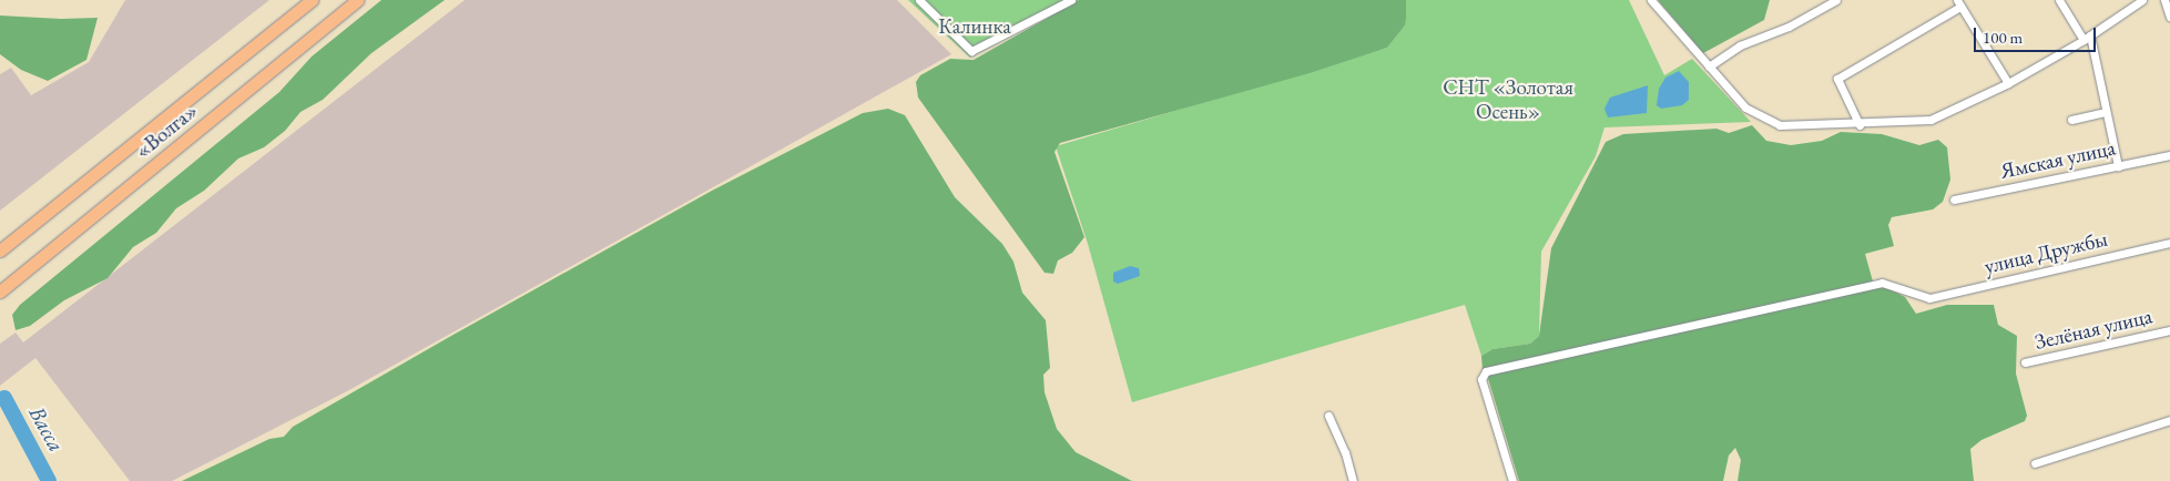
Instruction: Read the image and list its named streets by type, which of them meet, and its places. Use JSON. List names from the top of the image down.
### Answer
{
  "streets": {
    "highway": ["«Волга»"],
    "street": ["Ямская улица", "улица Дружбы", "Зелёная улица"]
  },
  "water": ["Васса"],
  "parks": ["Калинка", "СНТ «Золотая Осень»"],
  "scale_bar": "100 m"
}
